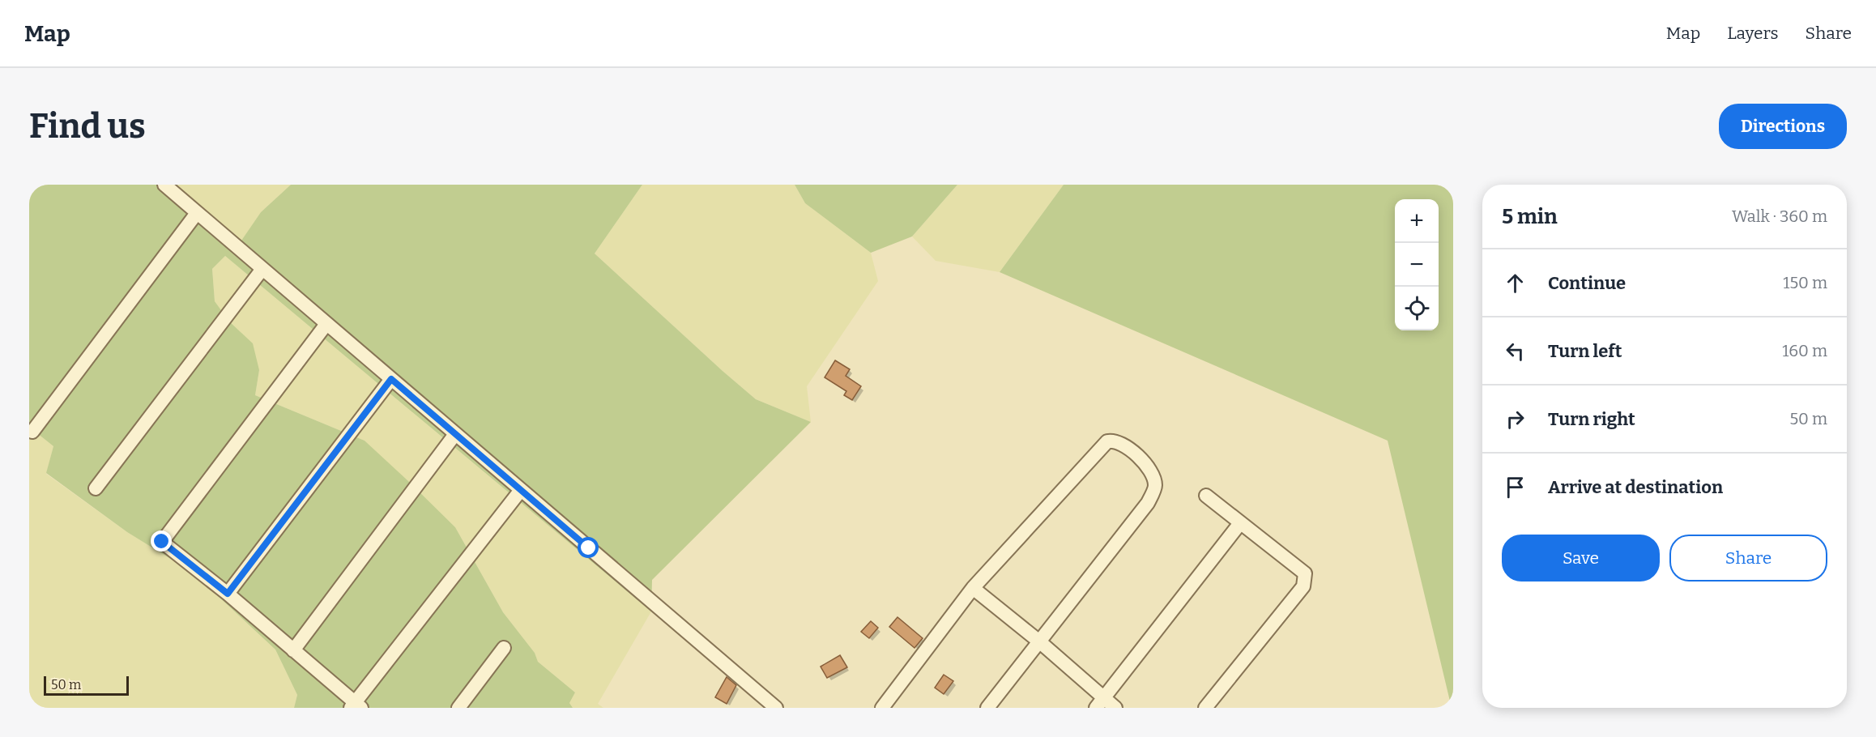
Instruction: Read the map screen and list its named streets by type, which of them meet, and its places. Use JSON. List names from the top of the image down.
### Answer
{
  "scale_bar": "50 m",
  "page": {
    "header": "Map",
    "nav": ["Map", "Layers", "Share"],
    "buttons": [
      "Directions",
      ["Save", "Share"]
    ],
    "title": "Find us",
    "heading": ["5 min", "Walk · 360 m"],
    "map_buttons": ["+", "−"],
    "list": [
      ["Continue", "150 m"],
      ["Turn left", "160 m"],
      ["Turn right", "50 m"],
      "Arrive at destination"
    ],
    "scale": "50 m"
  }
}
